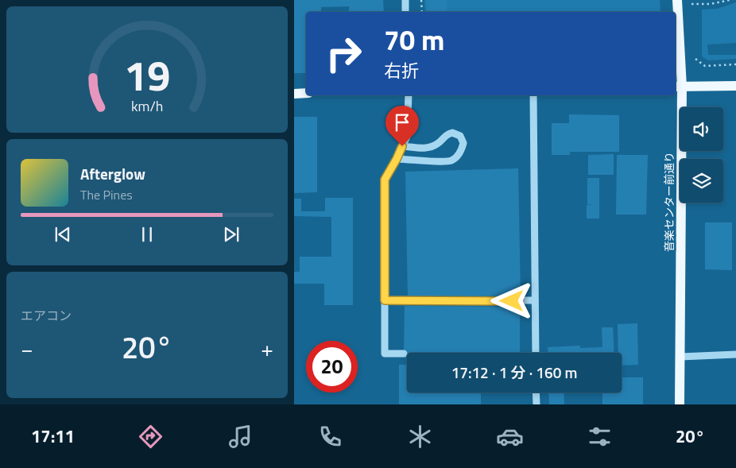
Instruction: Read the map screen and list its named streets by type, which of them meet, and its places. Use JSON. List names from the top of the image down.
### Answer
{
  "streets": {
    "main road": ["音楽センター前通り"]
  },
  "page": {
    "turn": ["70 m", "右折"],
    "song": ["Afterglow", "The Pines"],
    "tile": "エアコン",
    "heat": ["−", "20°", "+"],
    "limit": "20",
    "trip": "17:12 · 1 分 · 160 m",
    "tabs": ["17:11", "20°"],
    "gauge": ["19", "km/h"]
  }
}
